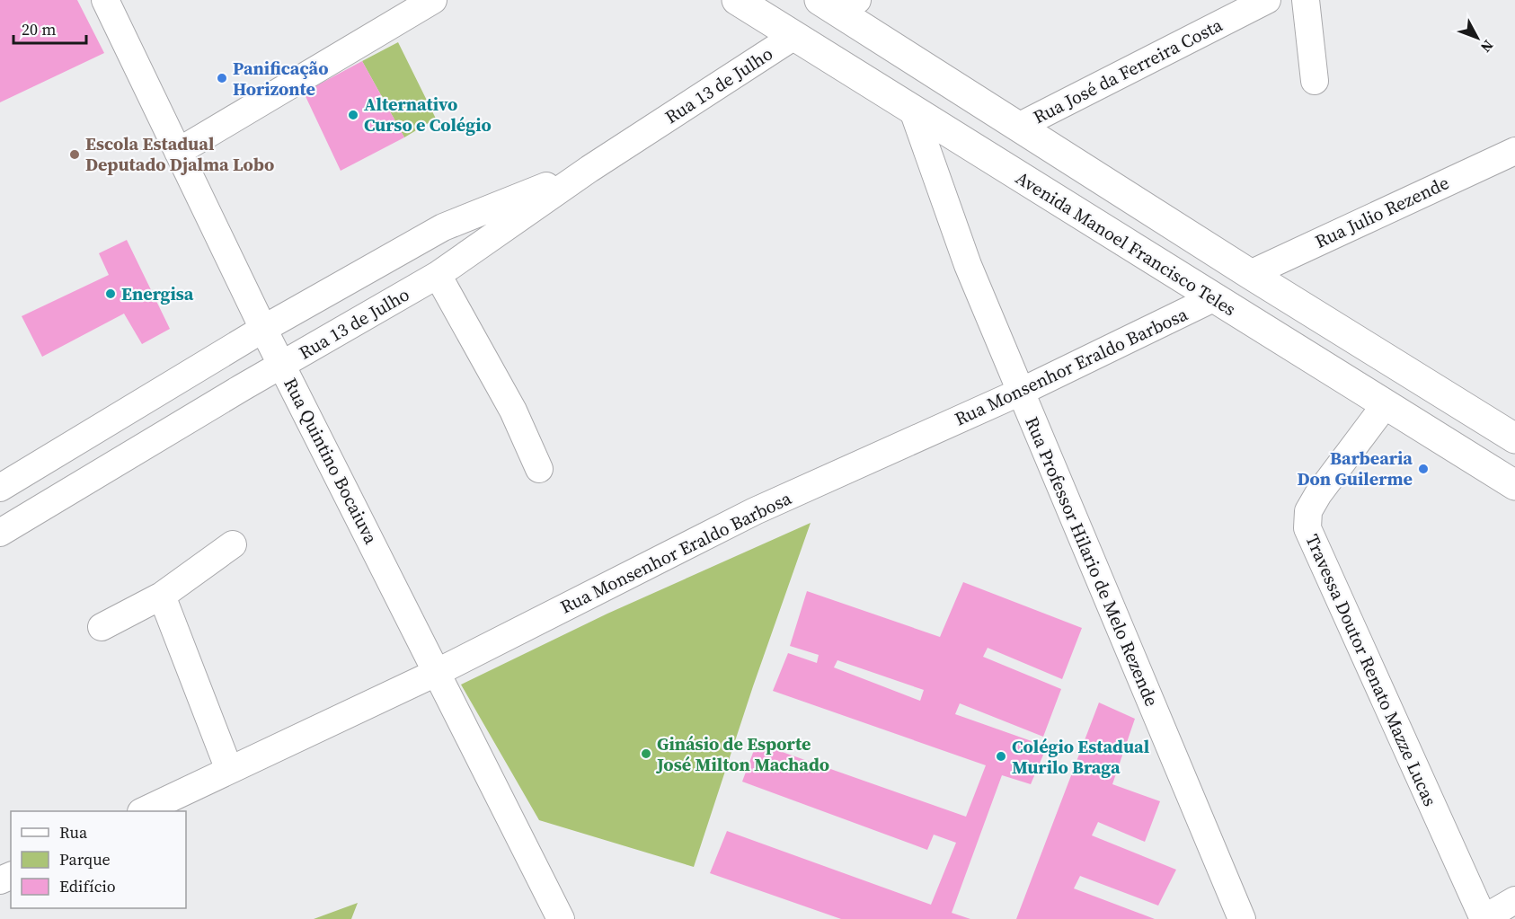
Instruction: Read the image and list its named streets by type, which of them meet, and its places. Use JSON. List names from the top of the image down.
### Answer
{
  "streets": {
    "main road": ["Avenida Manoel Francisco Teles"],
    "street": [
      "Rua José da Ferreira Costa",
      "Rua 13 de Julho",
      "Rua Julio Rezende",
      "Rua Monsenhor Eraldo Barbosa",
      "Rua Quintino Bocaiuva",
      "Rua Professor Hilario de Melo Rezende",
      "Travessa Doutor Renato Mazze Lucas"
    ]
  },
  "crossings": [
    ["Rua 13 de Julho", "Avenida Manoel Francisco Teles"],
    ["Rua 13 de Julho", "Rua Quintino Bocaiuva"],
    ["Avenida Manoel Francisco Teles", "Rua Monsenhor Eraldo Barbosa"],
    ["Avenida Manoel Francisco Teles", "Rua Professor Hilario de Melo Rezende"],
    ["Avenida Manoel Francisco Teles", "Travessa Doutor Renato Mazze Lucas"],
    ["Rua Monsenhor Eraldo Barbosa", "Rua Quintino Bocaiuva"],
    ["Rua Monsenhor Eraldo Barbosa", "Rua Professor Hilario de Melo Rezende"]
  ],
  "places": [
    "Panificação Horizonte",
    "Alternativo Curso e Colégio",
    "Escola Estadual Deputado Djalma Lobo",
    "Energisa",
    "Barbearia Don Guilerme",
    "Ginásio de Esporte José Milton Machado",
    "Colégio Estadual Murilo Braga"
  ],
  "legend": ["Rua", "Parque", "Edifício"],
  "scale_bar": "20 m",
  "north": "bottom right"
}
